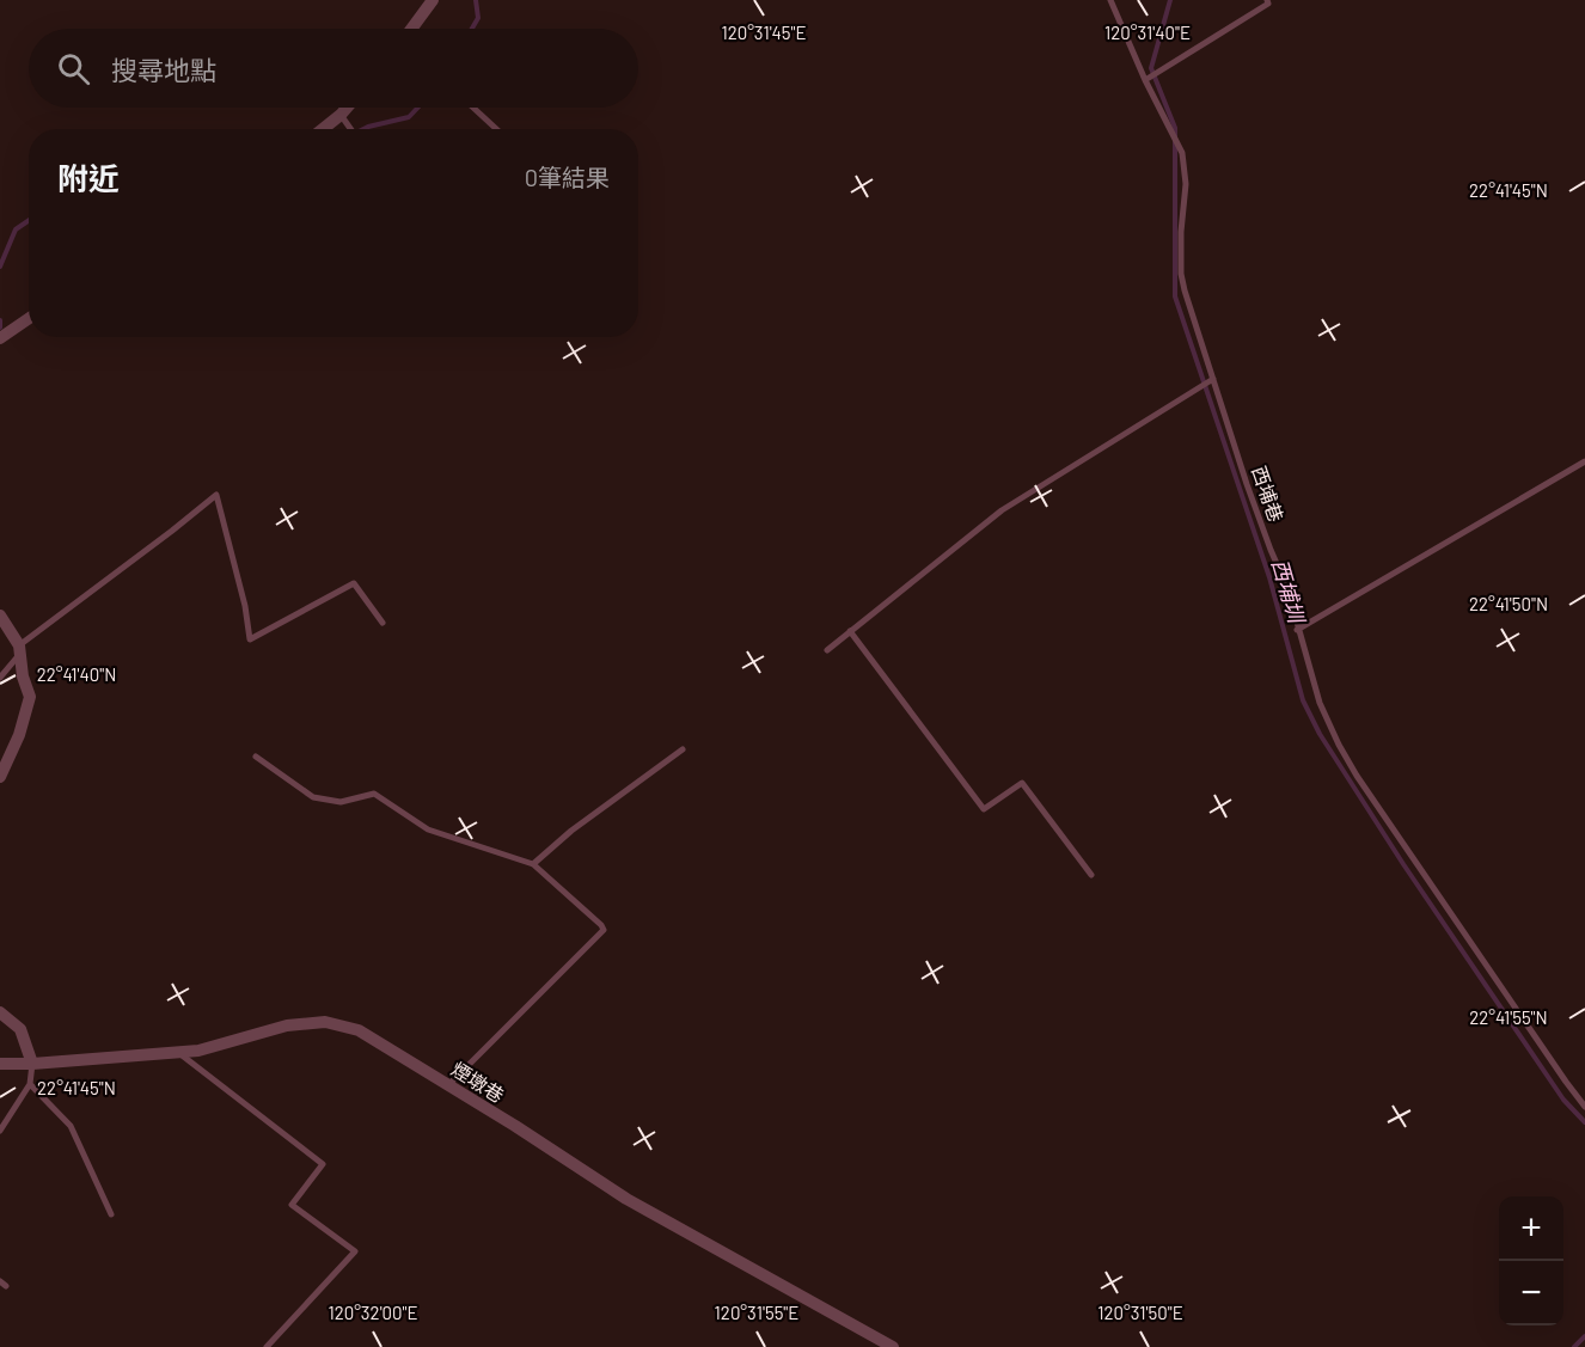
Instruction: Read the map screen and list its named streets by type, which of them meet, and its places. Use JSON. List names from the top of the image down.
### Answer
{
  "streets": {
    "street": ["煙墩巷"],
    "lane": ["西埔巷"]
  },
  "water": ["西埔圳"],
  "page": {
    "search": "搜尋地點",
    "heading": ["附近", "0筆結果"],
    "map_buttons": ["+", "−"]
  },
  "coordinates": [
    "120°31'45\"E",
    "120°31'40\"E",
    "22°41'45\"N",
    "22°41'50\"N",
    "22°41'40\"N",
    "22°41'55\"N",
    "120°32'00\"E",
    "120°31'55\"E",
    "120°31'50\"E"
  ]
}
